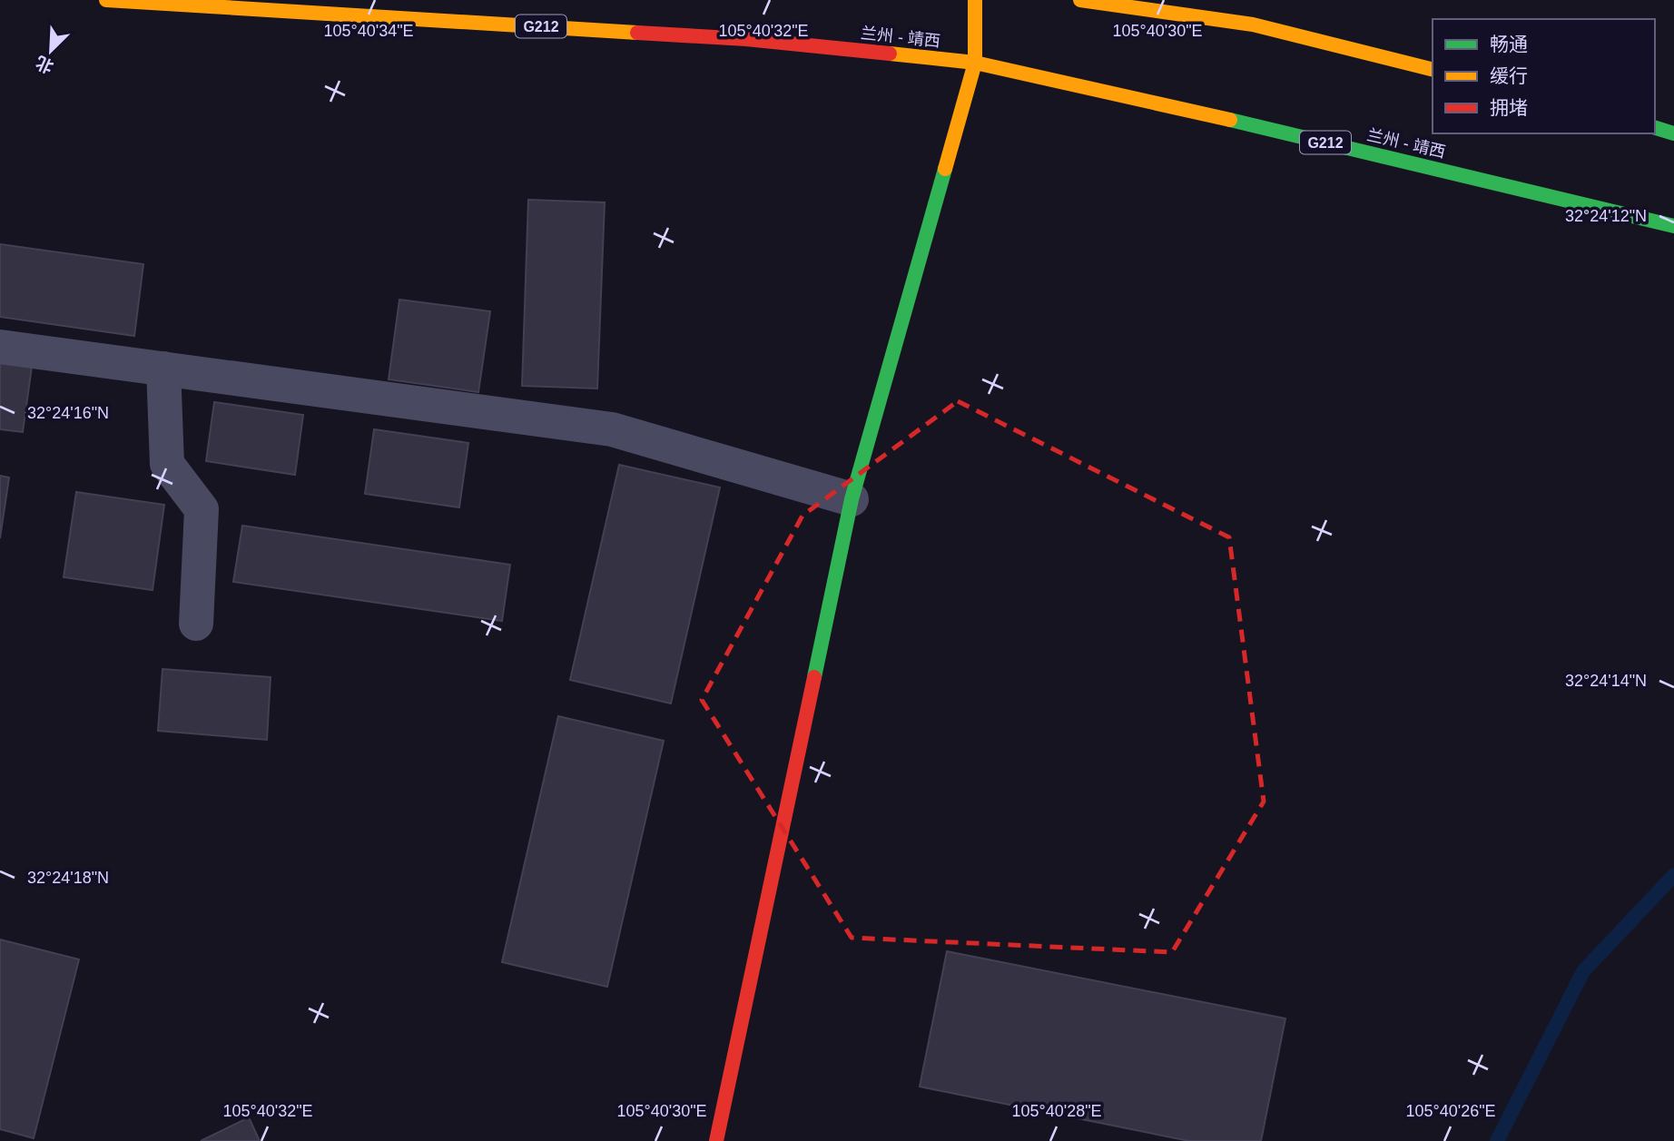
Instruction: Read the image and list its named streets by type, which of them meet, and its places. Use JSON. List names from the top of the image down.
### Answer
{
  "streets": {
    "main road": ["G212", "兰州 - 靖西"]
  },
  "legend": ["畅通", "缓行", "拥堵"],
  "north": "bottom left",
  "coordinates": [
    "105°40'34\"E",
    "105°40'32\"E",
    "105°40'30\"E",
    "32°24'12\"N",
    "32°24'16\"N",
    "32°24'14\"N",
    "32°24'18\"N",
    "105°40'28\"E",
    "105°40'26\"E"
  ]
}
